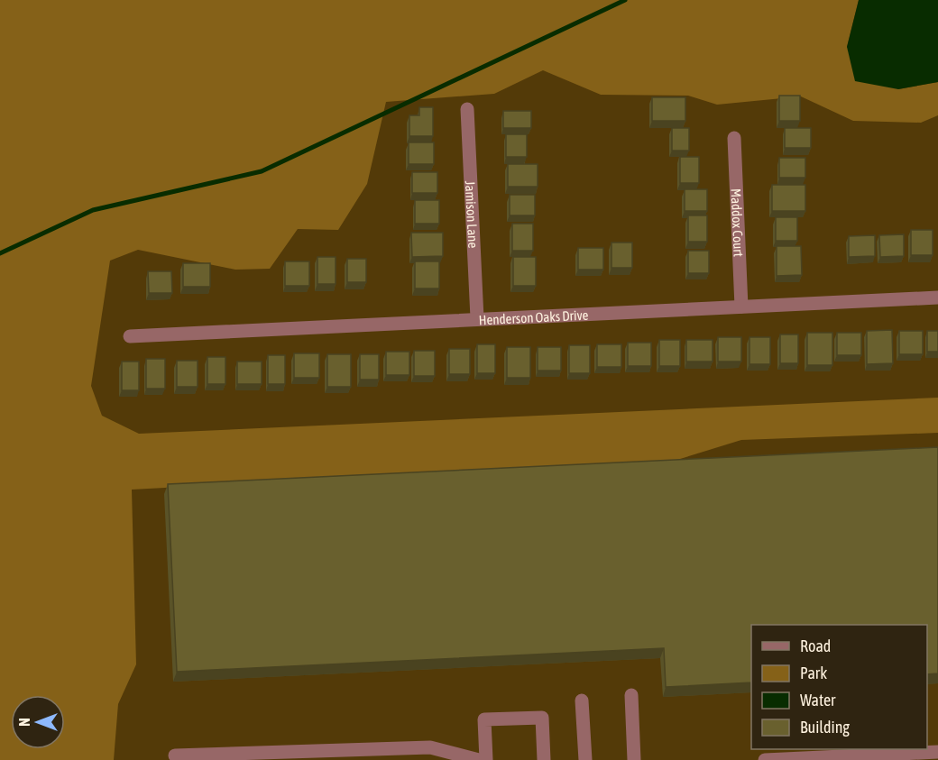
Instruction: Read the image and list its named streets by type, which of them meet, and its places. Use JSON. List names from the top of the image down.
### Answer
{
  "streets": {
    "street": ["Jamison Lane", "Maddox Court", "Henderson Oaks Drive"]
  },
  "crossings": [
    ["Jamison Lane", "Henderson Oaks Drive"],
    ["Maddox Court", "Henderson Oaks Drive"]
  ],
  "legend": [
    "Road",
    "Park",
    "Water",
    "Building"
  ],
  "north": "left"
}
